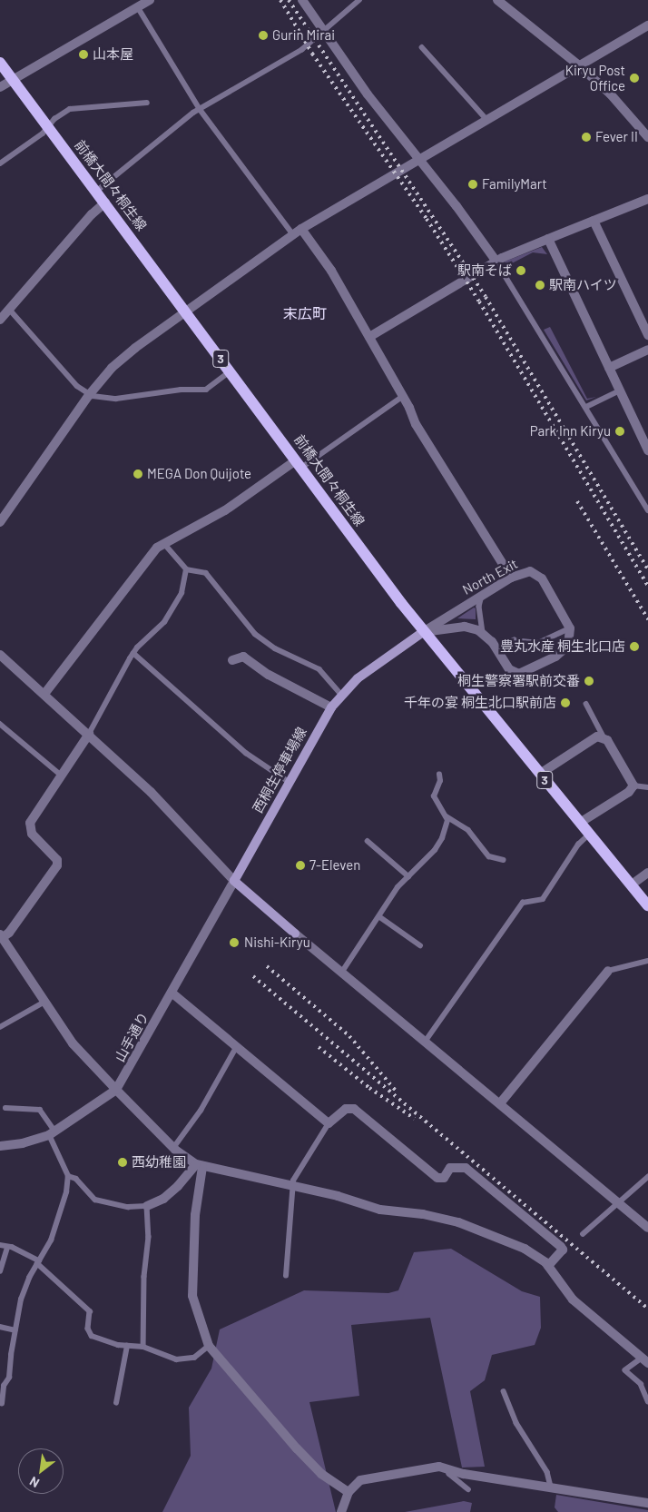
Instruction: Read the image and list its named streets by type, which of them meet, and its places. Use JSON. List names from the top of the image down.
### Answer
{
  "streets": {
    "main road": ["前橋大間々桐生線", "3", "西桐生停車場線"],
    "street": ["North Exit", "山手通り"]
  },
  "crossings": [
    ["前橋大間々桐生線", "North Exit"],
    ["前橋大間々桐生線", "西桐生停車場線"],
    ["North Exit", "西桐生停車場線"],
    ["西桐生停車場線", "山手通り"]
  ],
  "districts": ["末広町"],
  "places": [
    "Gurin Mirai",
    "山本屋",
    "Kiryu Post Office",
    "Fever II",
    "FamilyMart",
    "駅南そば",
    "駅南ハイツ",
    "Park Inn Kiryu",
    "MEGA Don Quijote",
    "豊丸水産 桐生北口店",
    "桐生警察署駅前交番",
    "千年の宴 桐生北口駅前店",
    "7-Eleven",
    "Nishi-Kiryu",
    "西幼稚園"
  ],
  "north": "bottom left"
}
